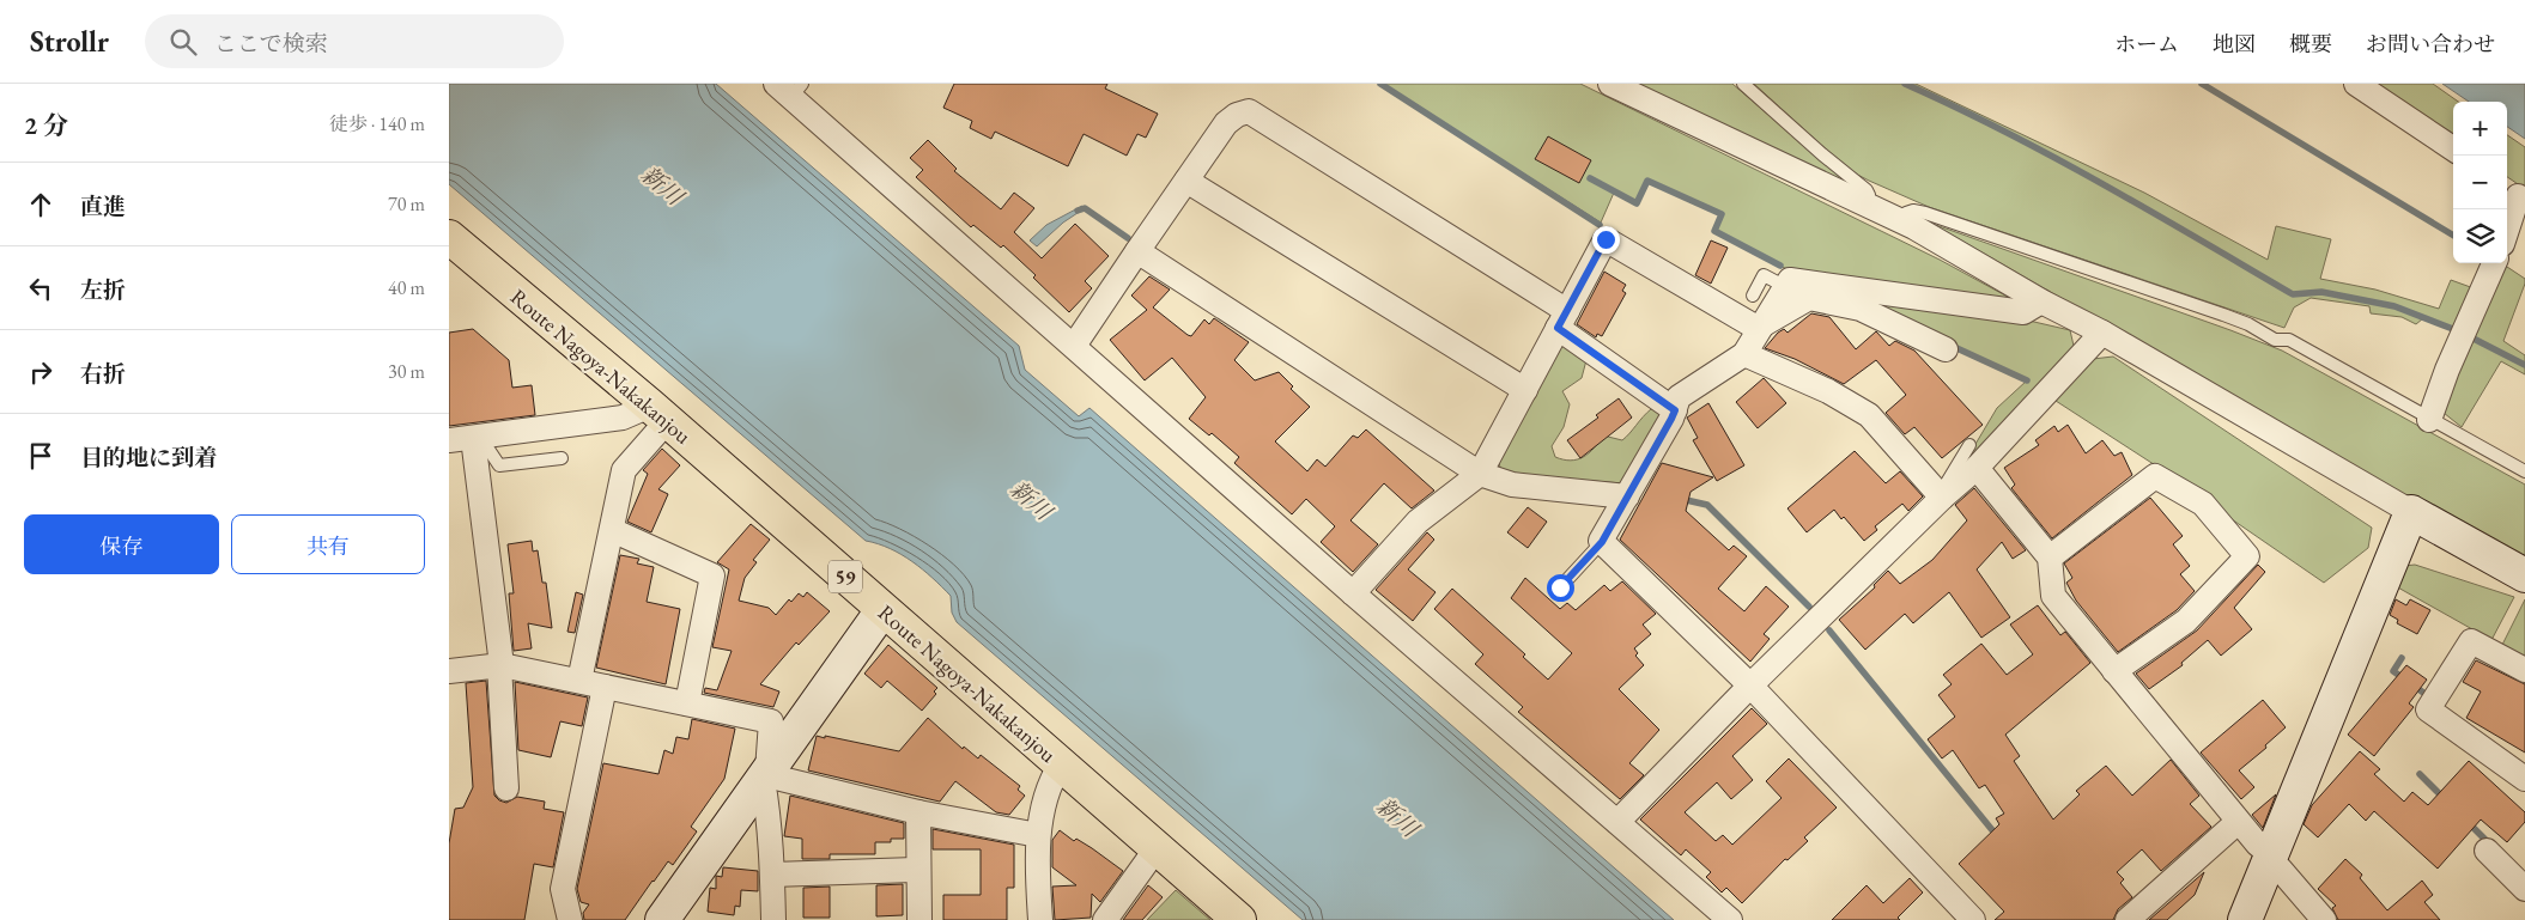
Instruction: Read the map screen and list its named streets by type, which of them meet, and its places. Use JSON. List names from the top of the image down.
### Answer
{
  "streets": {
    "main road": ["Route Nagoya-Nakakanjou", "59"]
  },
  "water": ["新川"],
  "page": {
    "header": "Strollr",
    "search": "ここで検索",
    "nav": [
      "ホーム",
      "地図",
      "概要",
      "お問い合わせ"
    ],
    "heading": ["2 分", "徒歩 · 140 m"],
    "map_buttons": ["+", "−"],
    "list": [
      ["直進", "70 m"],
      ["左折", "40 m"],
      ["右折", "30 m"],
      "目的地に到着"
    ],
    "buttons": ["保存", "共有"]
  }
}
